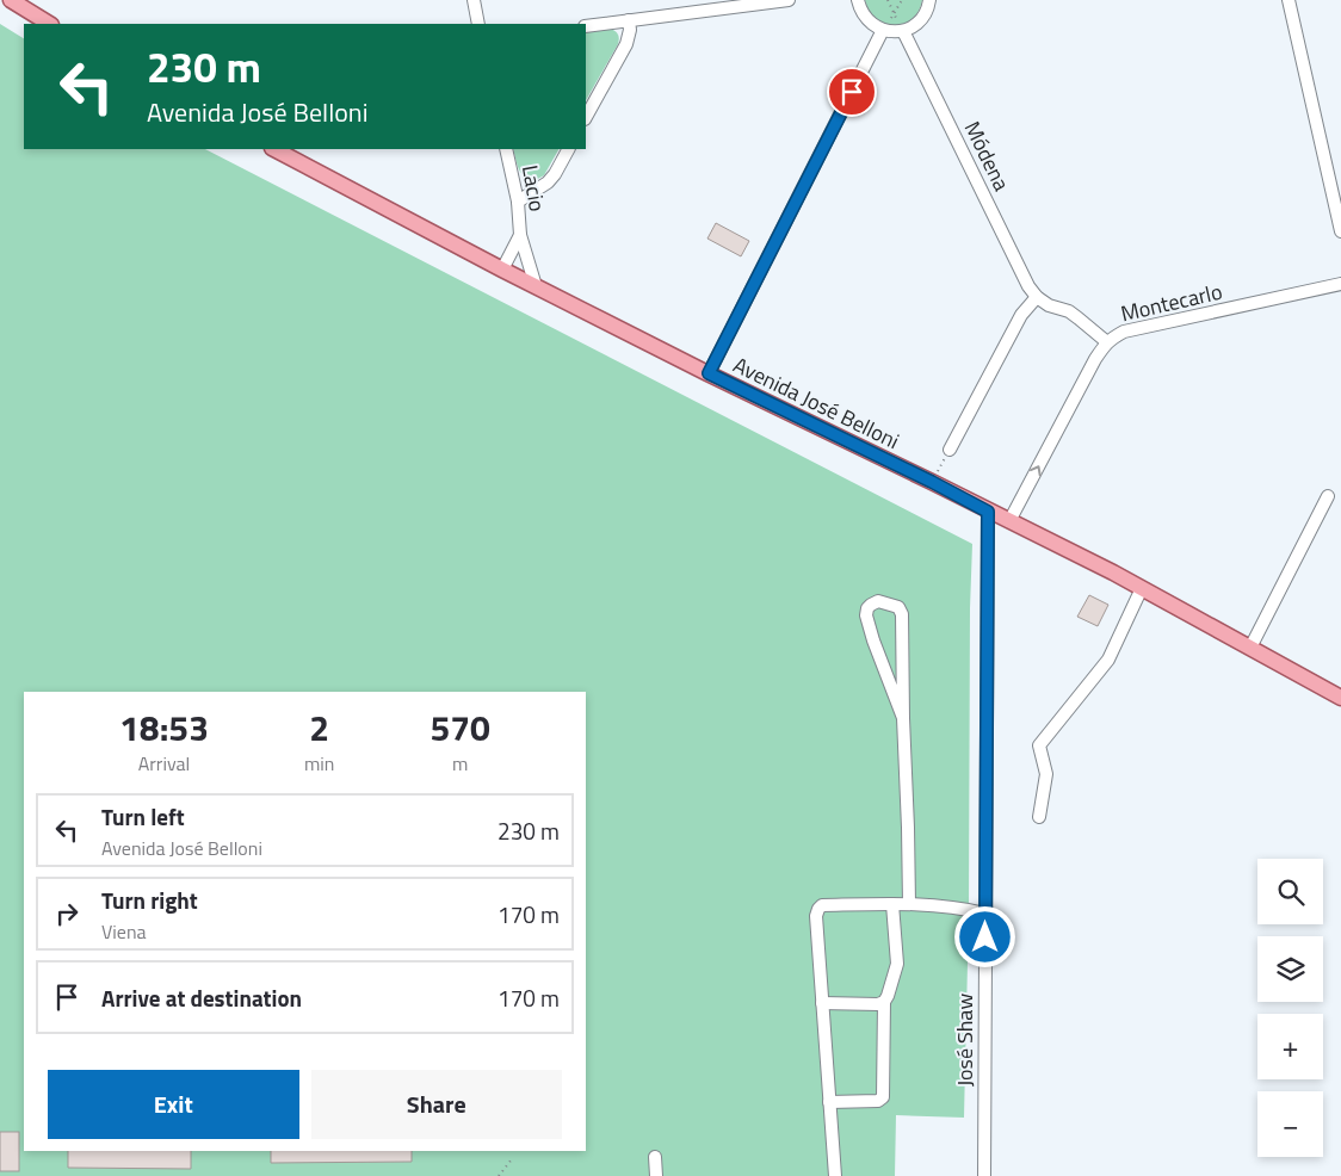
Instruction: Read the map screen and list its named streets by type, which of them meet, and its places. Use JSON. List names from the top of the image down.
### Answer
{
  "streets": {
    "main road": ["Avenida José Belloni"],
    "street": [
      "Módena",
      "Lacio",
      "Montecarlo",
      "José Shaw"
    ]
  },
  "crossings": [
    ["Lacio", "Avenida José Belloni"],
    ["Montecarlo", "Avenida José Belloni"],
    ["Avenida José Belloni", "José Shaw"]
  ],
  "page": {
    "turn": ["230 m", "Avenida José Belloni"],
    "eta": [
      "18:53",
      "Arrival",
      "2",
      "min",
      "570",
      "m"
    ],
    "list": [
      {
        "name": "Turn left",
        "note": "Avenida José Belloni",
        "value": "230 m"
      },
      {
        "name": "Turn right",
        "note": "Viena",
        "value": "170 m"
      },
      {
        "name": "Arrive at destination",
        "value": "170 m"
      }
    ],
    "map_buttons": ["+", "−"],
    "buttons": ["Exit", "Share"]
  }
}
